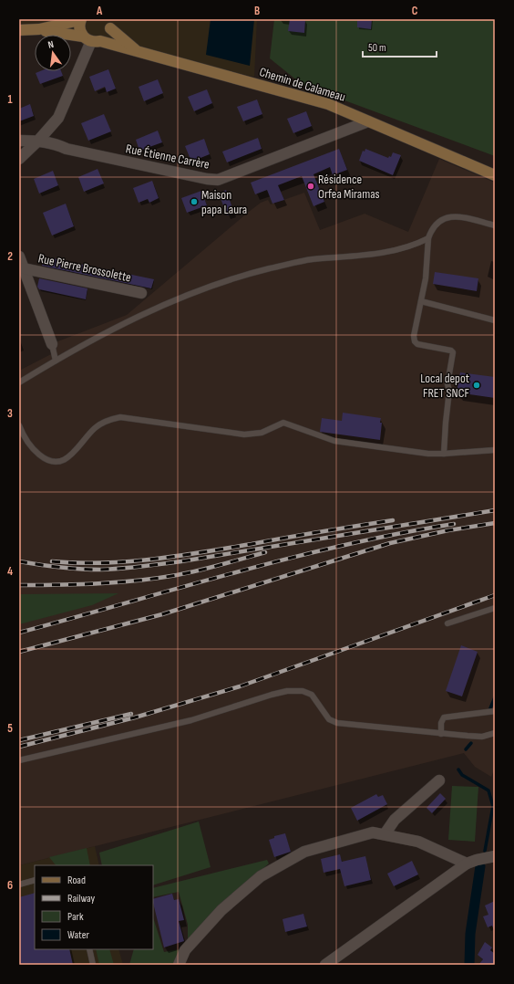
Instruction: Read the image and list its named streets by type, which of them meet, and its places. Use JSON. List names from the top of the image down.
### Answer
{
  "streets": {
    "main road": ["Chemin de Calameau"],
    "street": ["Rue Étienne Carrère", "Rue Pierre Brossolette"]
  },
  "crossings": [
    ["Chemin de Calameau", "Rue Étienne Carrère"]
  ],
  "places": ["Résidence Orfea Miramas", "Maison papa Laura", "Local depot FRET SNCF"],
  "legend": [
    "Road",
    "Railway",
    "Park",
    "Water"
  ],
  "scale_bar": "50 m",
  "north": "top",
  "grid": {
    "columns": ["A", "B", "C"],
    "rows": [
      "1",
      "2",
      "3",
      "4",
      "5",
      "6"
    ]
  }
}
